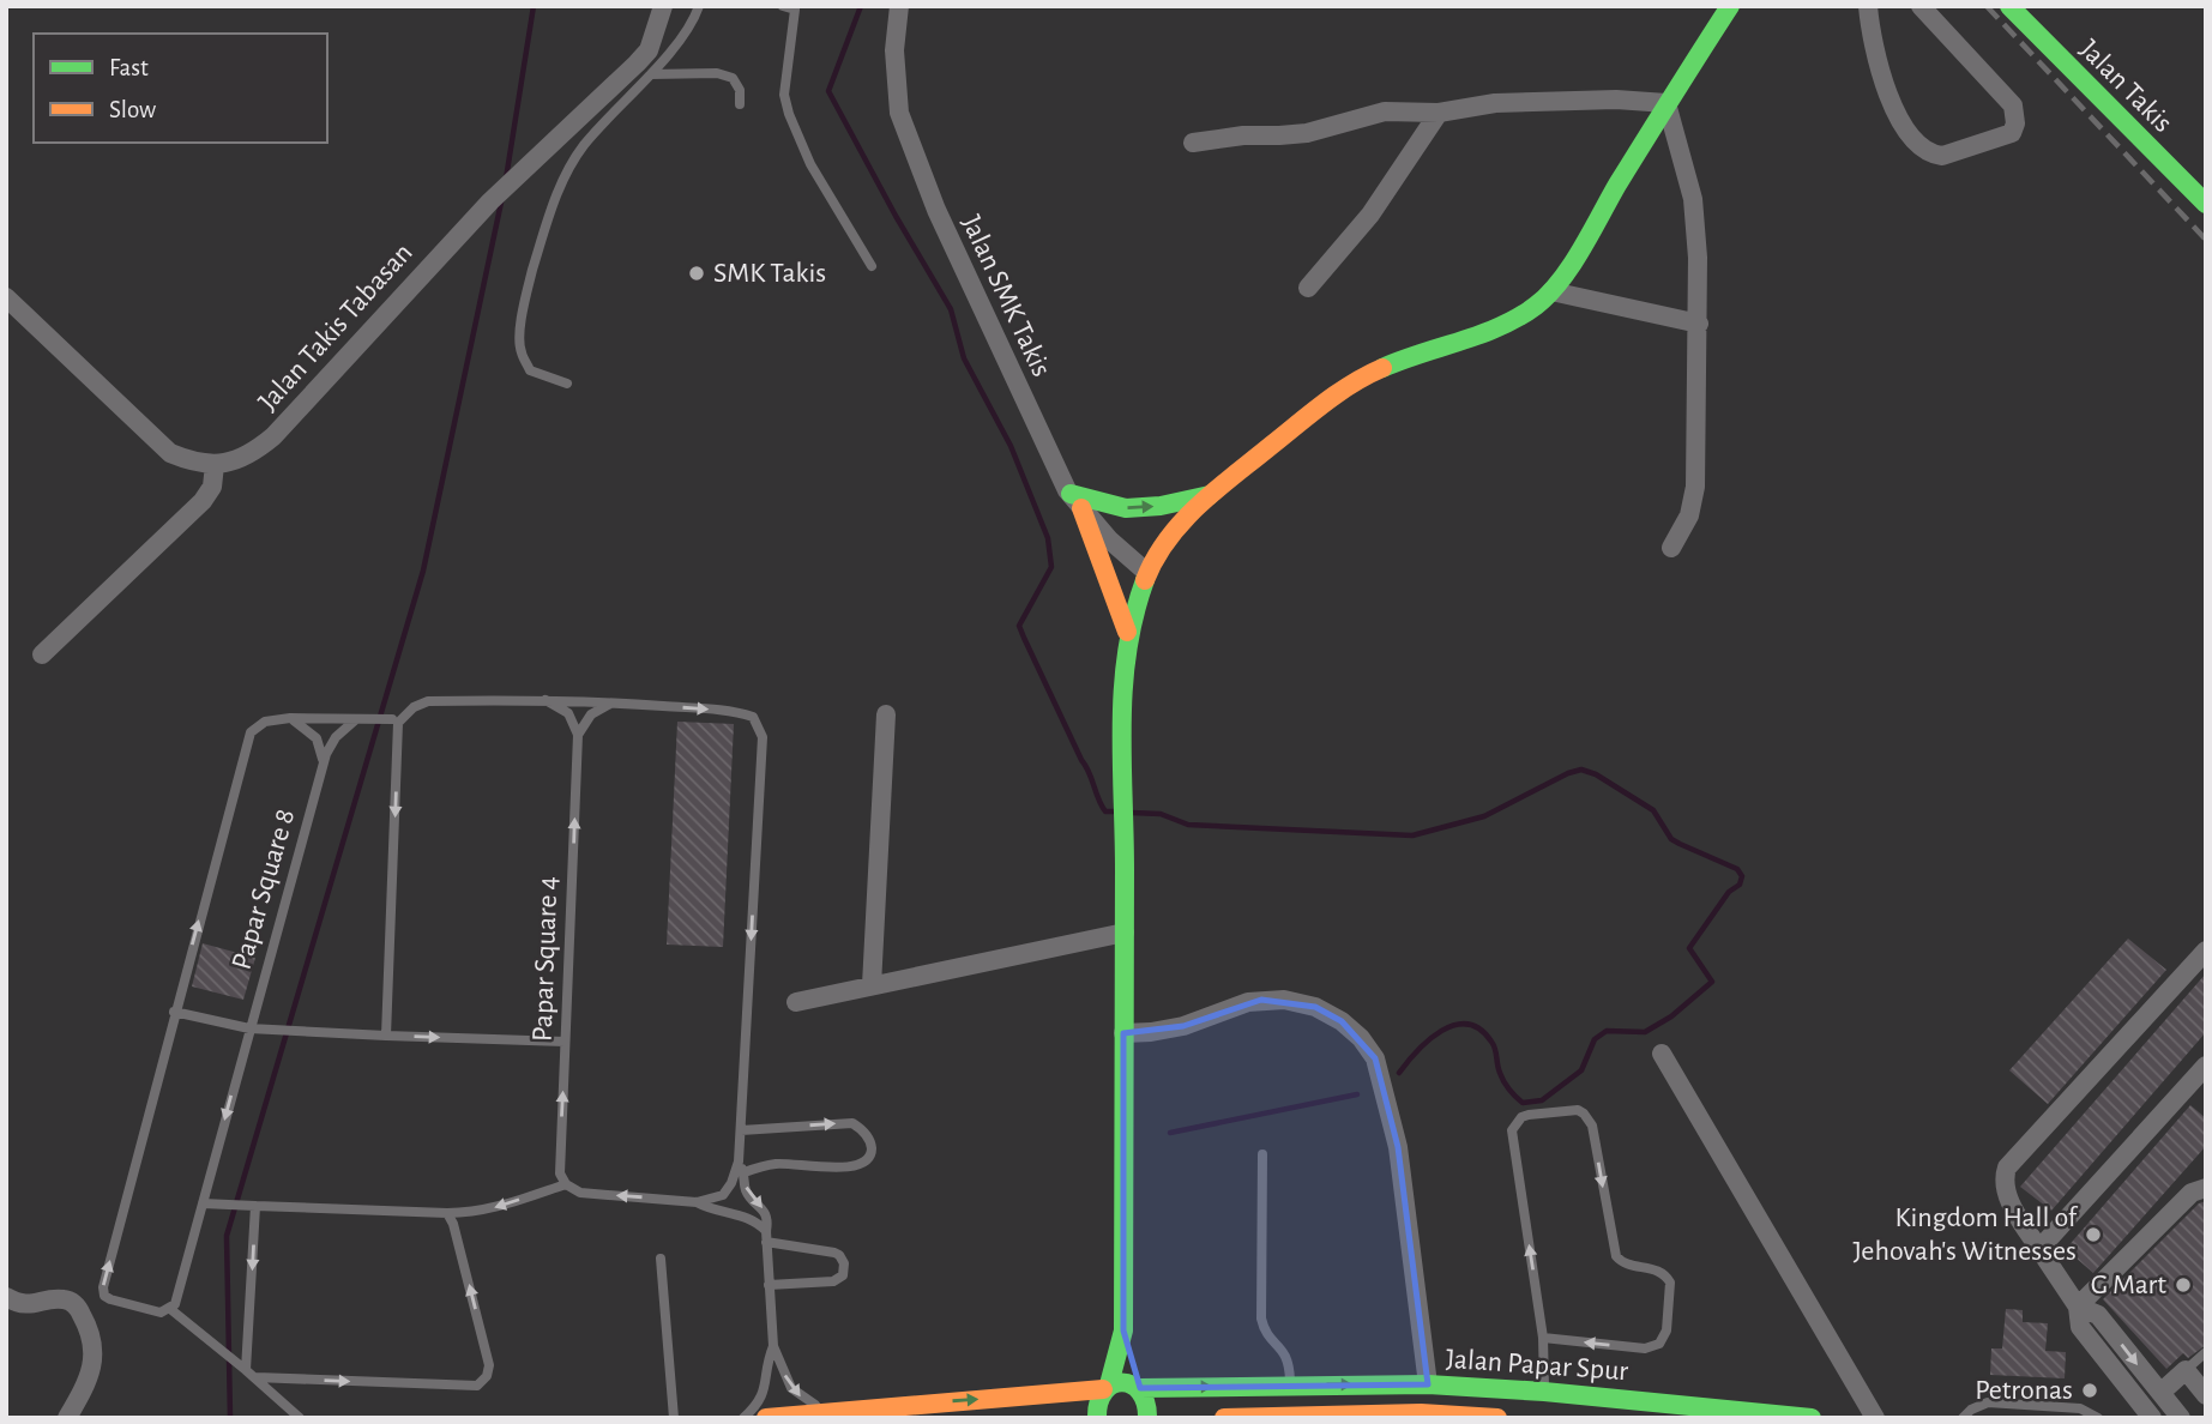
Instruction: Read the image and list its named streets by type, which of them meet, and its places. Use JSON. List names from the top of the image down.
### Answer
{
  "streets": {
    "main road": ["Jalan Takis", "Jalan Papar Spur"],
    "street": ["Jalan SMK Takis", "Jalan Takis Tabasan"],
    "lane": ["Papar Square 8", "Papar Square 4"]
  },
  "one_way": ["Papar Square 4"],
  "places": [
    "SMK Takis",
    "Kingdom Hall of Jehovah's Witnesses",
    "G Mart",
    "Petronas"
  ],
  "legend": ["Fast", "Slow"]
}
